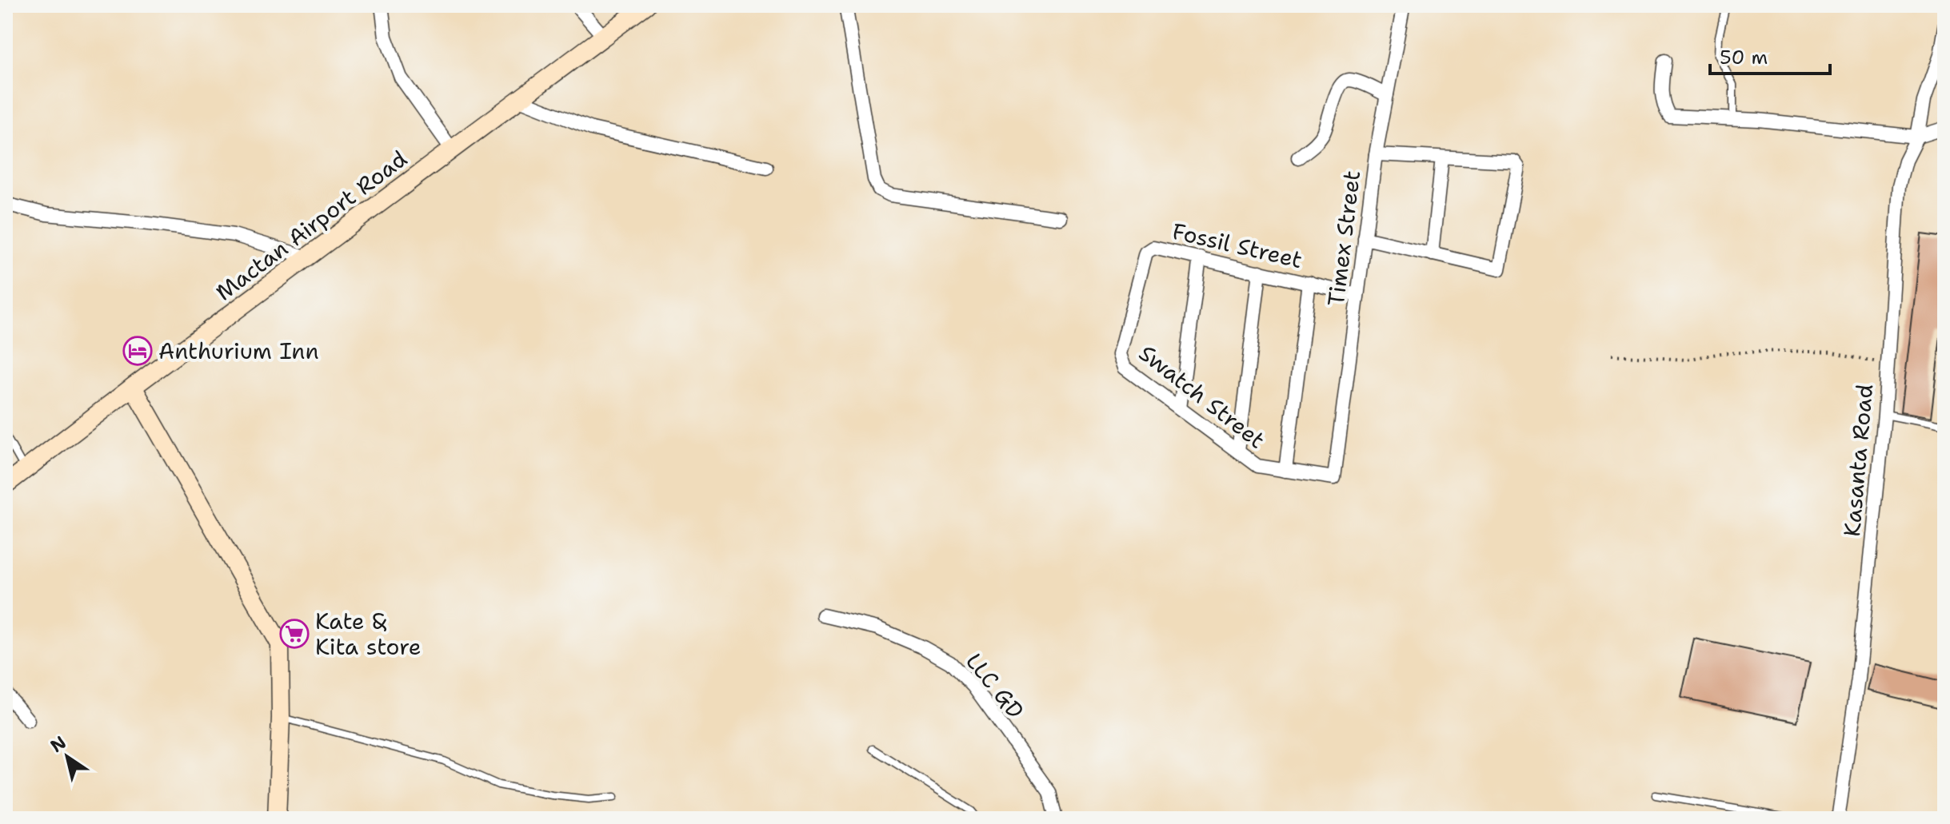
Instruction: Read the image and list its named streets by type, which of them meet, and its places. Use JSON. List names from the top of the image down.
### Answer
{
  "streets": {
    "main road": ["Mactan Airport Road"],
    "street": [
      "Timex Street",
      "Fossil Street",
      "Swatch Street",
      "Kasanta Road",
      "LLC GD"
    ]
  },
  "crossings": [
    ["Timex Street", "Fossil Street"],
    ["Timex Street", "Swatch Street"],
    ["Fossil Street", "Swatch Street"]
  ],
  "places": {
    "hotel": ["Anthurium Inn"],
    "supermarket": ["Kate & Kita store"]
  },
  "scale_bar": "50 m",
  "north": "top left"
}
